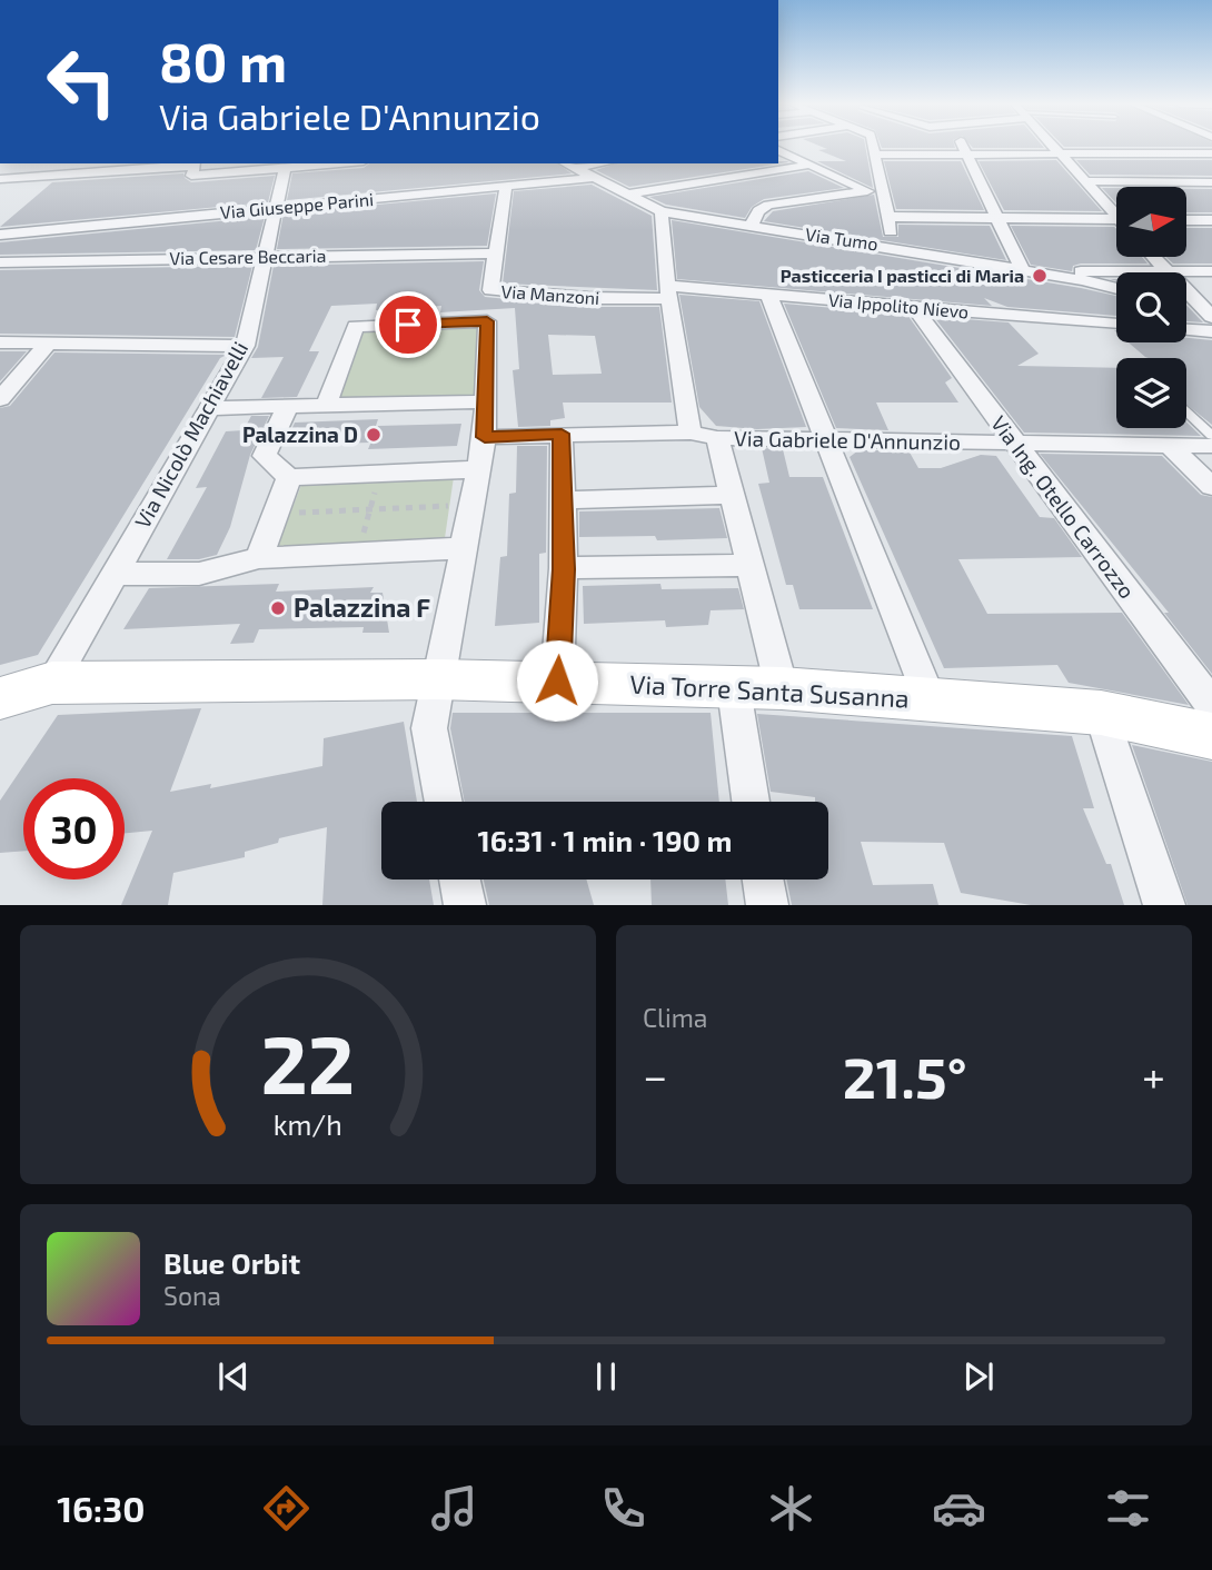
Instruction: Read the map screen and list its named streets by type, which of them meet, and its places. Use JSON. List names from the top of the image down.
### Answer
{
  "streets": {
    "main road": ["Via Torre Santa Susanna"],
    "street": [
      "Via Giuseppe Parini",
      "Via Tumo",
      "Via Cesare Beccaria",
      "Via Manzoni",
      "Via Ippolito Nievo",
      "Via Nicolò Machiavelli",
      "Via Gabriele D'Annunzio",
      "Via Ing. Otello Carrozzo"
    ]
  },
  "crossings": [
    ["Via Giuseppe Parini", "Via Tumo"],
    ["Via Giuseppe Parini", "Via Manzoni"],
    ["Via Giuseppe Parini", "Via Nicolò Machiavelli"],
    ["Via Cesare Beccaria", "Via Manzoni"],
    ["Via Cesare Beccaria", "Via Nicolò Machiavelli"],
    ["Via Manzoni", "Via Ippolito Nievo"],
    ["Via Ippolito Nievo", "Via Ing. Otello Carrozzo"],
    ["Via Nicolò Machiavelli", "Via Torre Santa Susanna"],
    ["Via Gabriele D'Annunzio", "Via Ing. Otello Carrozzo"]
  ],
  "places": ["Pasticceria I pasticci di Maria", "Palazzina D", "Palazzina F"],
  "north": "right",
  "page": {
    "turn": ["80 m", "Via Gabriele D'Annunzio"],
    "limit": "30",
    "trip": "16:31 · 1 min · 190 m",
    "tile": "Clima",
    "heat": ["−", "21.5°", "+"],
    "song": ["Blue Orbit", "Sona"],
    "tabs": "16:30",
    "gauge": ["22", "km/h"]
  }
}
